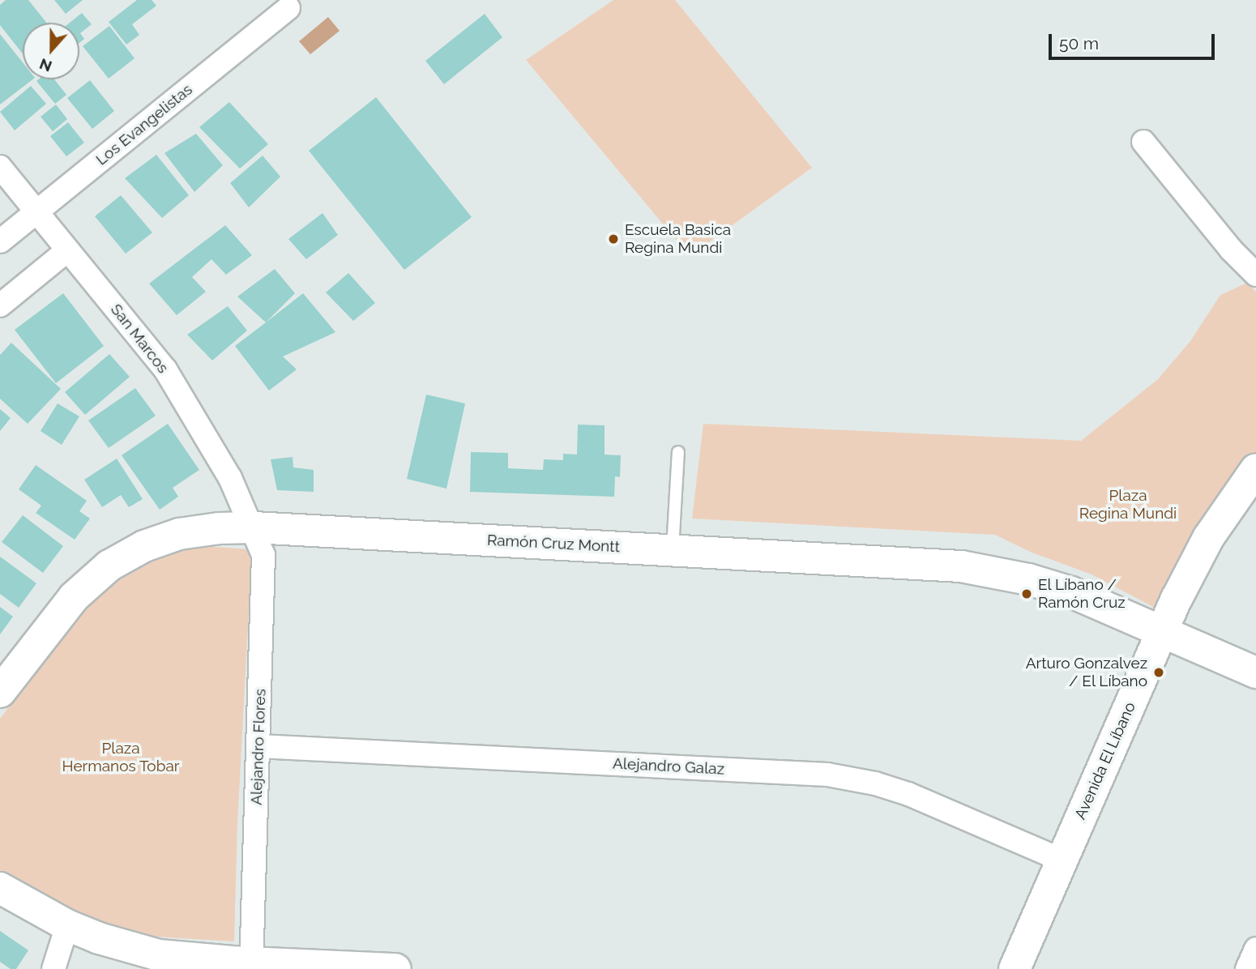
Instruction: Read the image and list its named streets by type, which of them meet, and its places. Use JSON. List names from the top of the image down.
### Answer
{
  "streets": {
    "street": [
      "Los Evangelistas",
      "San Marcos",
      "Ramón Cruz Montt",
      "Alejandro Flores",
      "Avenida El Líbano",
      "Alejandro Galaz"
    ]
  },
  "crossings": [
    ["Los Evangelistas", "San Marcos"],
    ["San Marcos", "Ramón Cruz Montt"],
    ["San Marcos", "Alejandro Flores"],
    ["Ramón Cruz Montt", "Alejandro Flores"],
    ["Ramón Cruz Montt", "Avenida El Líbano"],
    ["Alejandro Flores", "Alejandro Galaz"],
    ["Avenida El Líbano", "Alejandro Galaz"]
  ],
  "parks": ["Plaza Regina Mundi", "Plaza Hermanos Tobar"],
  "places": ["Escuela Basica Regina Mundi", "El Líbano / Ramón Cruz", "Arturo Gonzalvez / El Líbano"],
  "scale_bar": "50 m",
  "north": "bottom"
}
